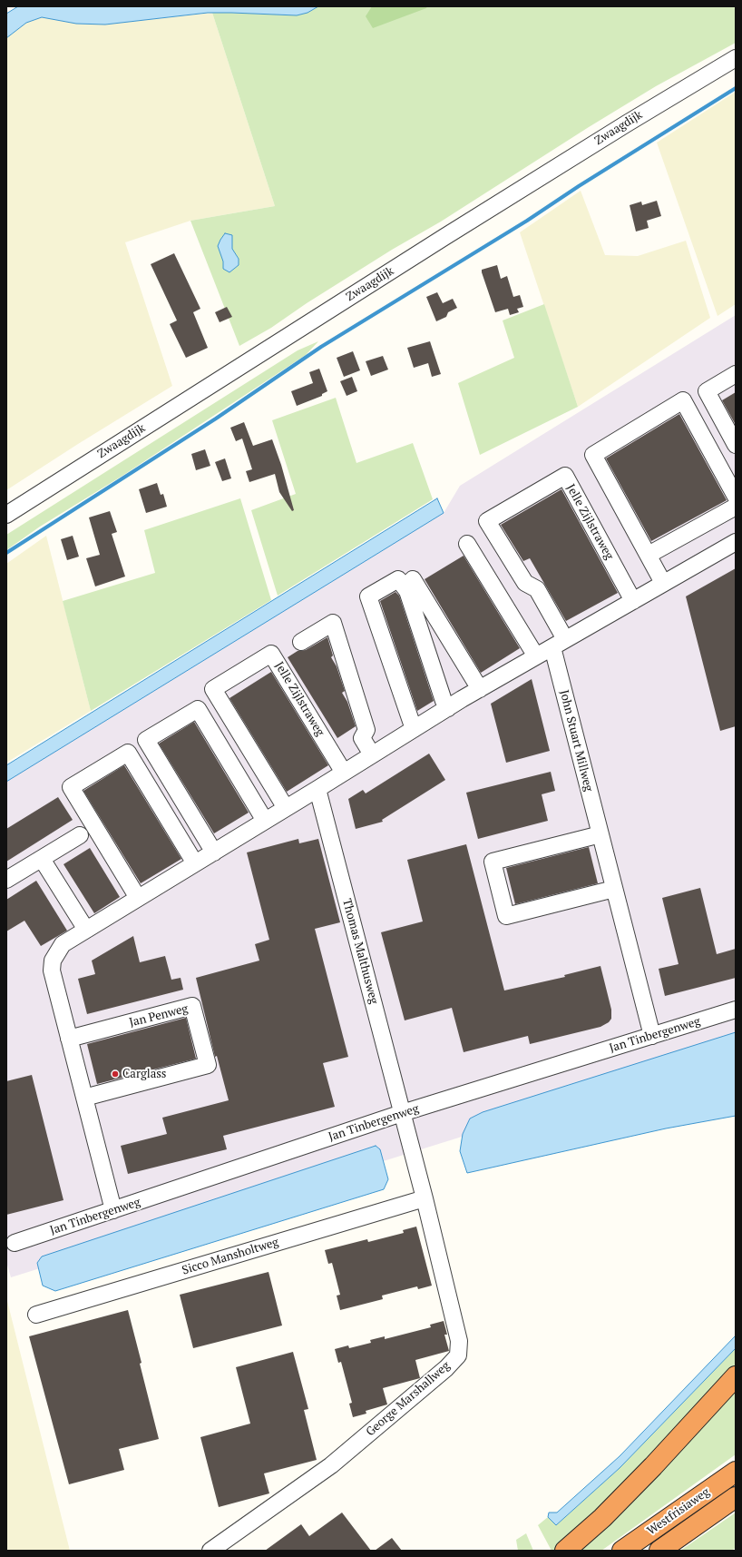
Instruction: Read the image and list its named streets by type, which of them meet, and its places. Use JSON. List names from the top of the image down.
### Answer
{
  "streets": {
    "highway": ["Westfrisiaweg"],
    "street": [
      "Zwaagdijk",
      "Jelle Zijlstraweg",
      "John Stuart Millweg",
      "Thomas Malthusweg",
      "Jan Penweg",
      "Jan Tinbergenweg",
      "Sicco Mansholtweg",
      "George Marshallweg"
    ]
  },
  "crossings": [
    ["Jelle Zijlstraweg", "John Stuart Millweg"],
    ["John Stuart Millweg", "Jan Tinbergenweg"],
    ["Thomas Malthusweg", "Jan Tinbergenweg"],
    ["Thomas Malthusweg", "George Marshallweg"],
    ["Jan Tinbergenweg", "George Marshallweg"],
    ["Sicco Mansholtweg", "George Marshallweg"]
  ],
  "places": ["Carglass"]
}
